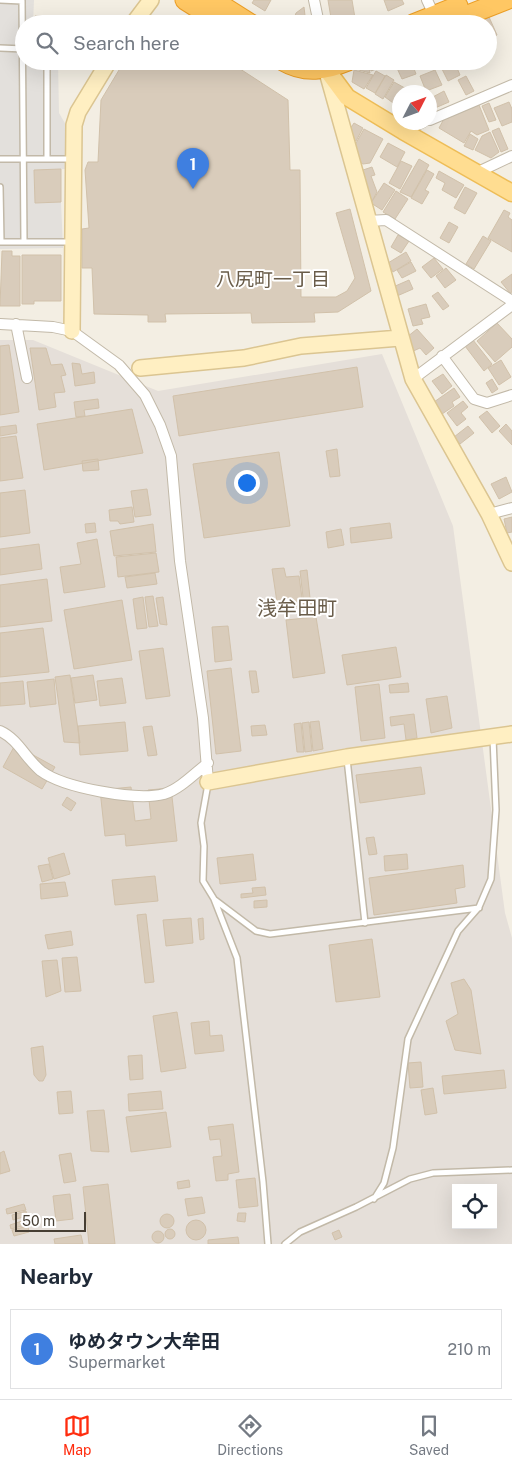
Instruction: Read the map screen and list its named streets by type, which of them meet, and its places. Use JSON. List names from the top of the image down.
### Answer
{
  "districts": ["八尻町一丁目", "浅牟田町"],
  "scale_bar": "50 m",
  "north": "top right",
  "page": {
    "search": "Search here",
    "pins": "1",
    "scale": "50 m",
    "heading": "Nearby",
    "list": [
      {
        "mark": "1",
        "name": "ゆめタウン大牟田",
        "note": "Supermarket",
        "value": "210 m"
      }
    ],
    "nav": ["Map", "Directions", "Saved"]
  }
}
